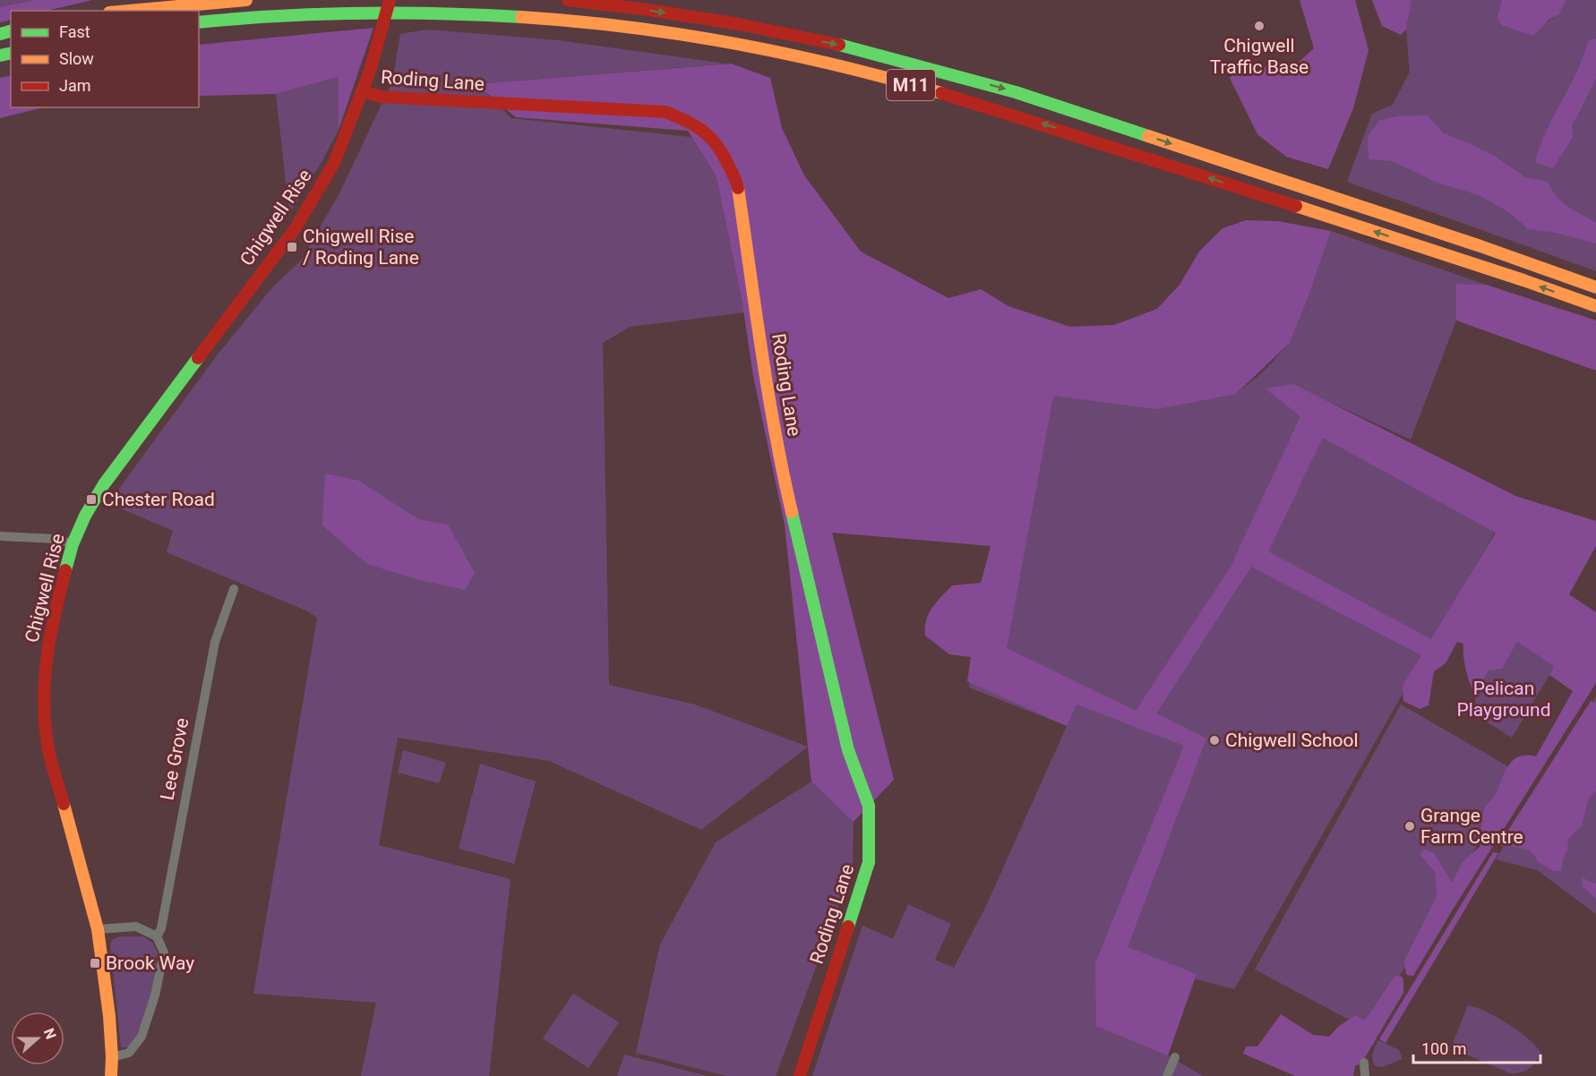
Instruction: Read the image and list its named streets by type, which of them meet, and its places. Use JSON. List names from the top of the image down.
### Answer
{
  "streets": {
    "main road": ["Roding Lane", "M11", "Chigwell Rise"],
    "street": ["Lee Grove"]
  },
  "crossings": [
    ["Roding Lane", "Chigwell Rise"],
    ["Chigwell Rise", "Lee Grove"]
  ],
  "parks": ["Pelican Playground"],
  "places": {
    "other": ["Chigwell Traffic Base", "Chigwell School", "Grange Farm Centre"],
    "transit": ["Chigwell Rise / Roding Lane", "Chester Road", "Brook Way"]
  },
  "legend": ["Fast", "Slow", "Jam"],
  "scale_bar": "100 m",
  "north": "right"
}
